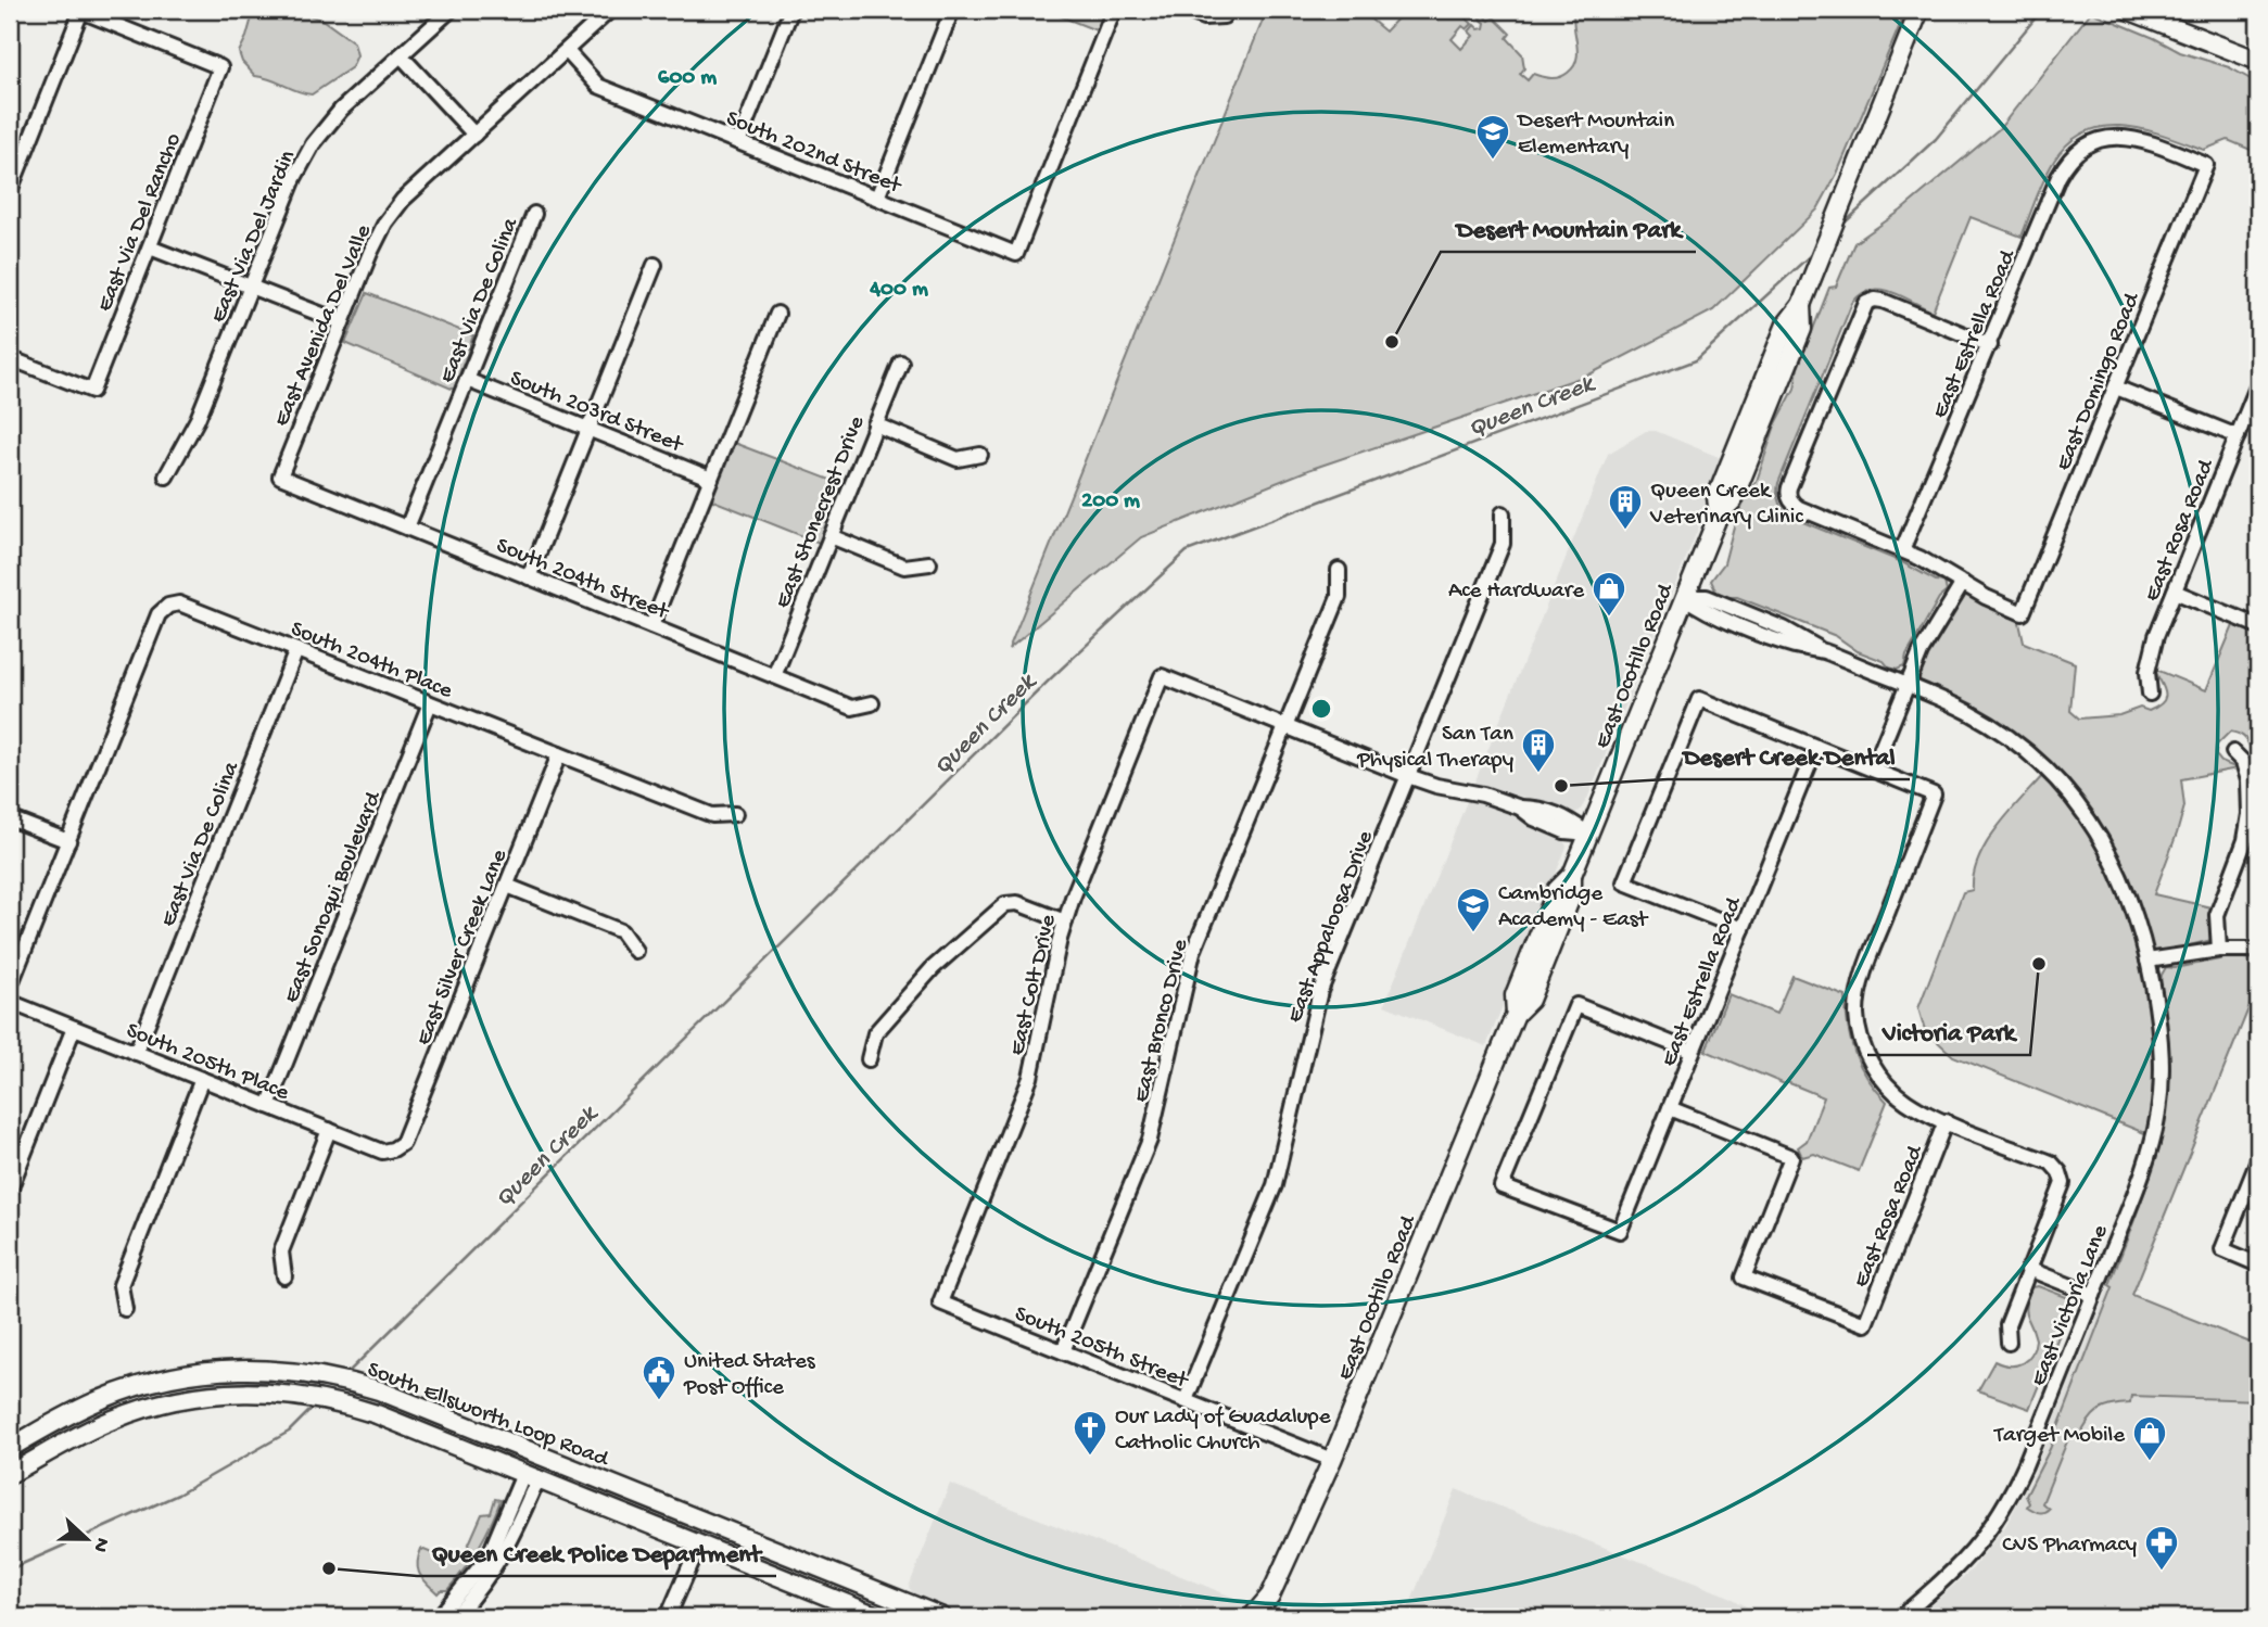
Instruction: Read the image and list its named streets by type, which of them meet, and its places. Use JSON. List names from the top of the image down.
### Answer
{
  "streets": {
    "main road": ["East Ocotillo Road", "South Ellsworth Loop Road"],
    "street": [
      "South 202nd Street",
      "East Via Del Rancho",
      "East Via Del Jardin",
      "East Via De Colina",
      "East Avenida Del Valle",
      "East Estrella Road",
      "East Domingo Road",
      "South 203rd Street",
      "East Stonecrest Drive",
      "East Rosa Road",
      "South 204th Street",
      "South 204th Place",
      "East Sonoqui Boulevard",
      "East Appaloosa Drive",
      "East Silver Creek Lane",
      "East Colt Drive",
      "East Bronco Drive",
      "South 205th Place",
      "East Victoria Lane",
      "South 205th Street"
    ]
  },
  "crossings": [
    ["South 202nd Street", "East Avenida Del Valle"],
    ["East Via De Colina", "South 203rd Street"],
    ["East Via De Colina", "South 204th Street"],
    ["East Via De Colina", "South 204th Place"],
    ["East Via De Colina", "South 205th Place"],
    ["East Avenida Del Valle", "South 204th Street"],
    ["East Estrella Road", "East Domingo Road"],
    ["East Estrella Road", "East Rosa Road"],
    ["East Stonecrest Drive", "South 204th Street"],
    ["South 204th Place", "East Sonoqui Boulevard"],
    ["South 204th Place", "East Silver Creek Lane"],
    ["East Ocotillo Road", "East Victoria Lane"],
    ["East Ocotillo Road", "South 205th Street"],
    ["East Sonoqui Boulevard", "South 205th Place"],
    ["East Appaloosa Drive", "South 205th Street"],
    ["East Silver Creek Lane", "South 205th Place"],
    ["East Colt Drive", "East Bronco Drive"],
    ["East Colt Drive", "South 205th Street"],
    ["East Bronco Drive", "South 205th Street"]
  ],
  "water": ["Queen Creek"],
  "places": {
    "school or university": ["Desert Mountain Elementary", "Cambridge Academy - East"],
    "other": [
      "Desert Mountain Park",
      "Desert Creek Dental",
      "Victoria Park",
      "Queen Creek Police Department"
    ],
    "building": ["Queen Creek Veterinary Clinic", "San Tan Physical Therapy"],
    "shop": ["Ace Hardware", "Target Mobile"],
    "public building": ["United States Post Office"],
    "church": ["Our Lady of Guadalupe Catholic Church"],
    "pharmacy": ["CVS Pharmacy"]
  },
  "north": "right",
  "rings": ["600 m", "400 m", "200 m"]
}
